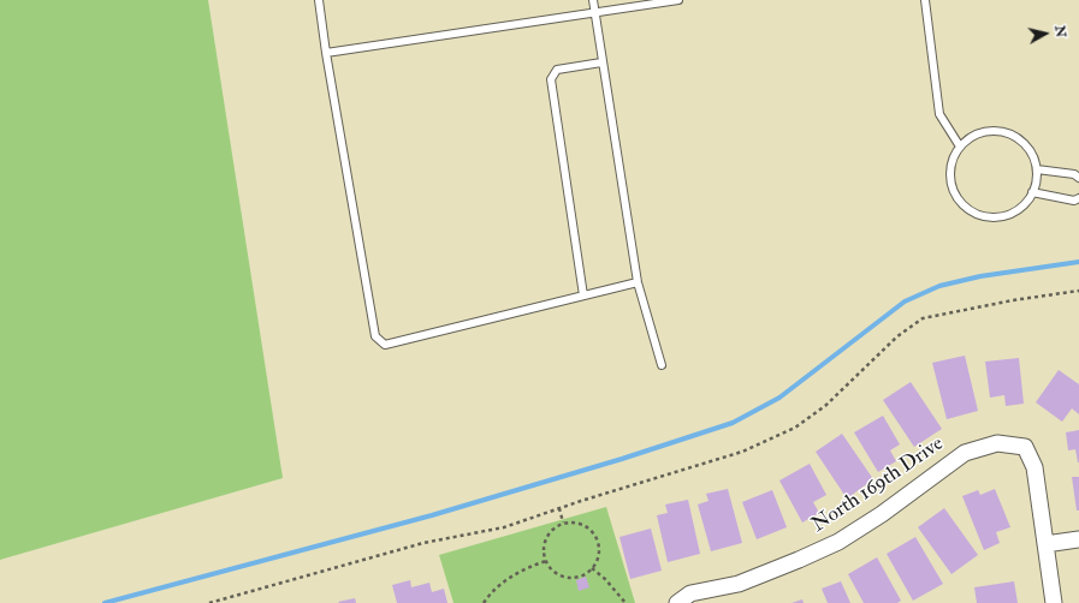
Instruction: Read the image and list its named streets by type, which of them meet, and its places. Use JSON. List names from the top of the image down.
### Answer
{
  "streets": {
    "street": ["North 169th Drive"]
  },
  "north": "right"
}
